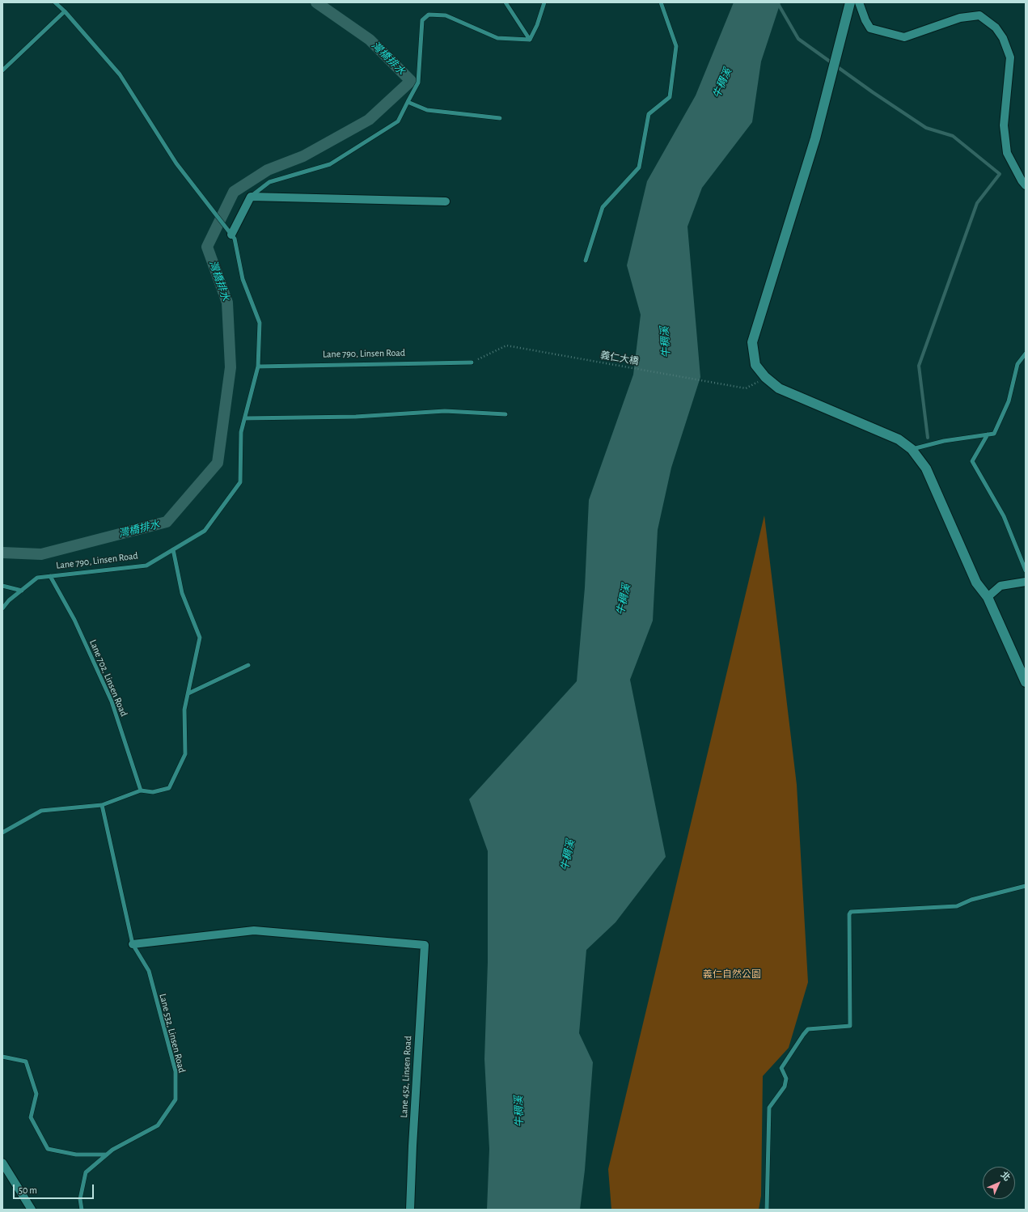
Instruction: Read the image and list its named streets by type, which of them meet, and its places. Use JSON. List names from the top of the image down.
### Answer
{
  "streets": {
    "street": ["Lane 452, Linsen Road"],
    "lane": ["Lane 790, Linsen Road", "Lane 702, Linsen Road", "Lane 532, Linsen Road"],
    "path": ["義仁大橋"]
  },
  "crossings": [
    ["Lane 790, Linsen Road", "義仁大橋"],
    ["Lane 790, Linsen Road", "Lane 702, Linsen Road"],
    ["Lane 532, Linsen Road", "Lane 452, Linsen Road"]
  ],
  "water": ["灣橋排水", "牛稠溪"],
  "parks": ["義仁自然公園"],
  "scale_bar": "50 m",
  "north": "top right"
}
